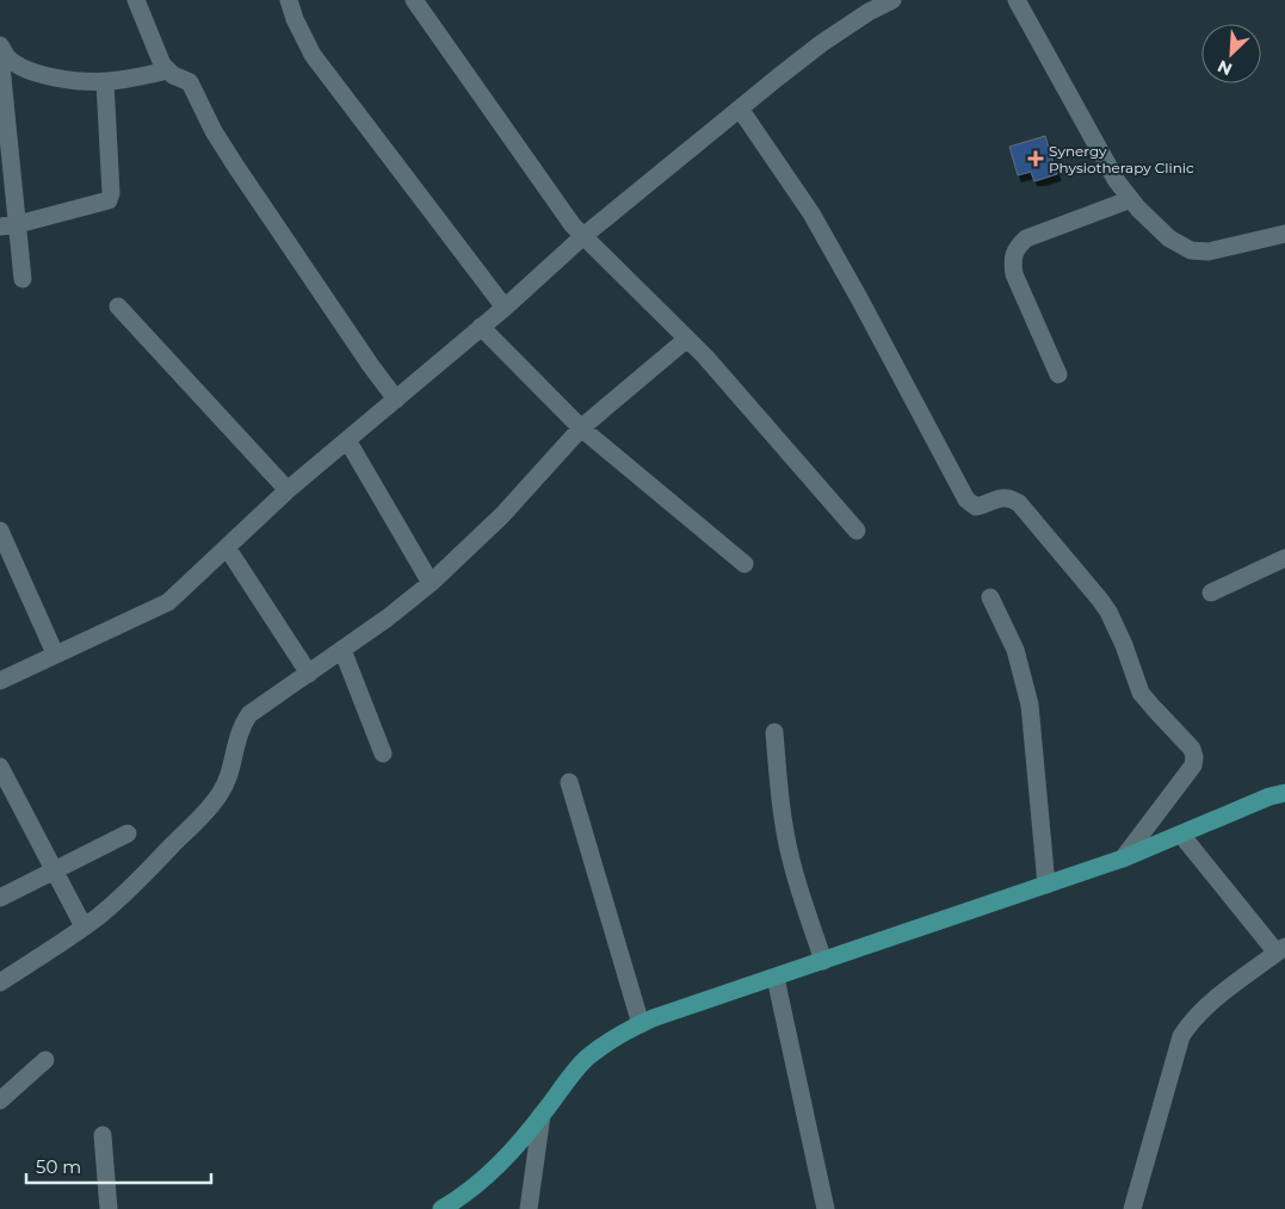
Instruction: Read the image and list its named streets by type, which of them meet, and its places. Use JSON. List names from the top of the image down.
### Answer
{
  "places": {
    "health": ["Synergy Physiotherapy Clinic"]
  },
  "scale_bar": "50 m",
  "north": "bottom left"
}
